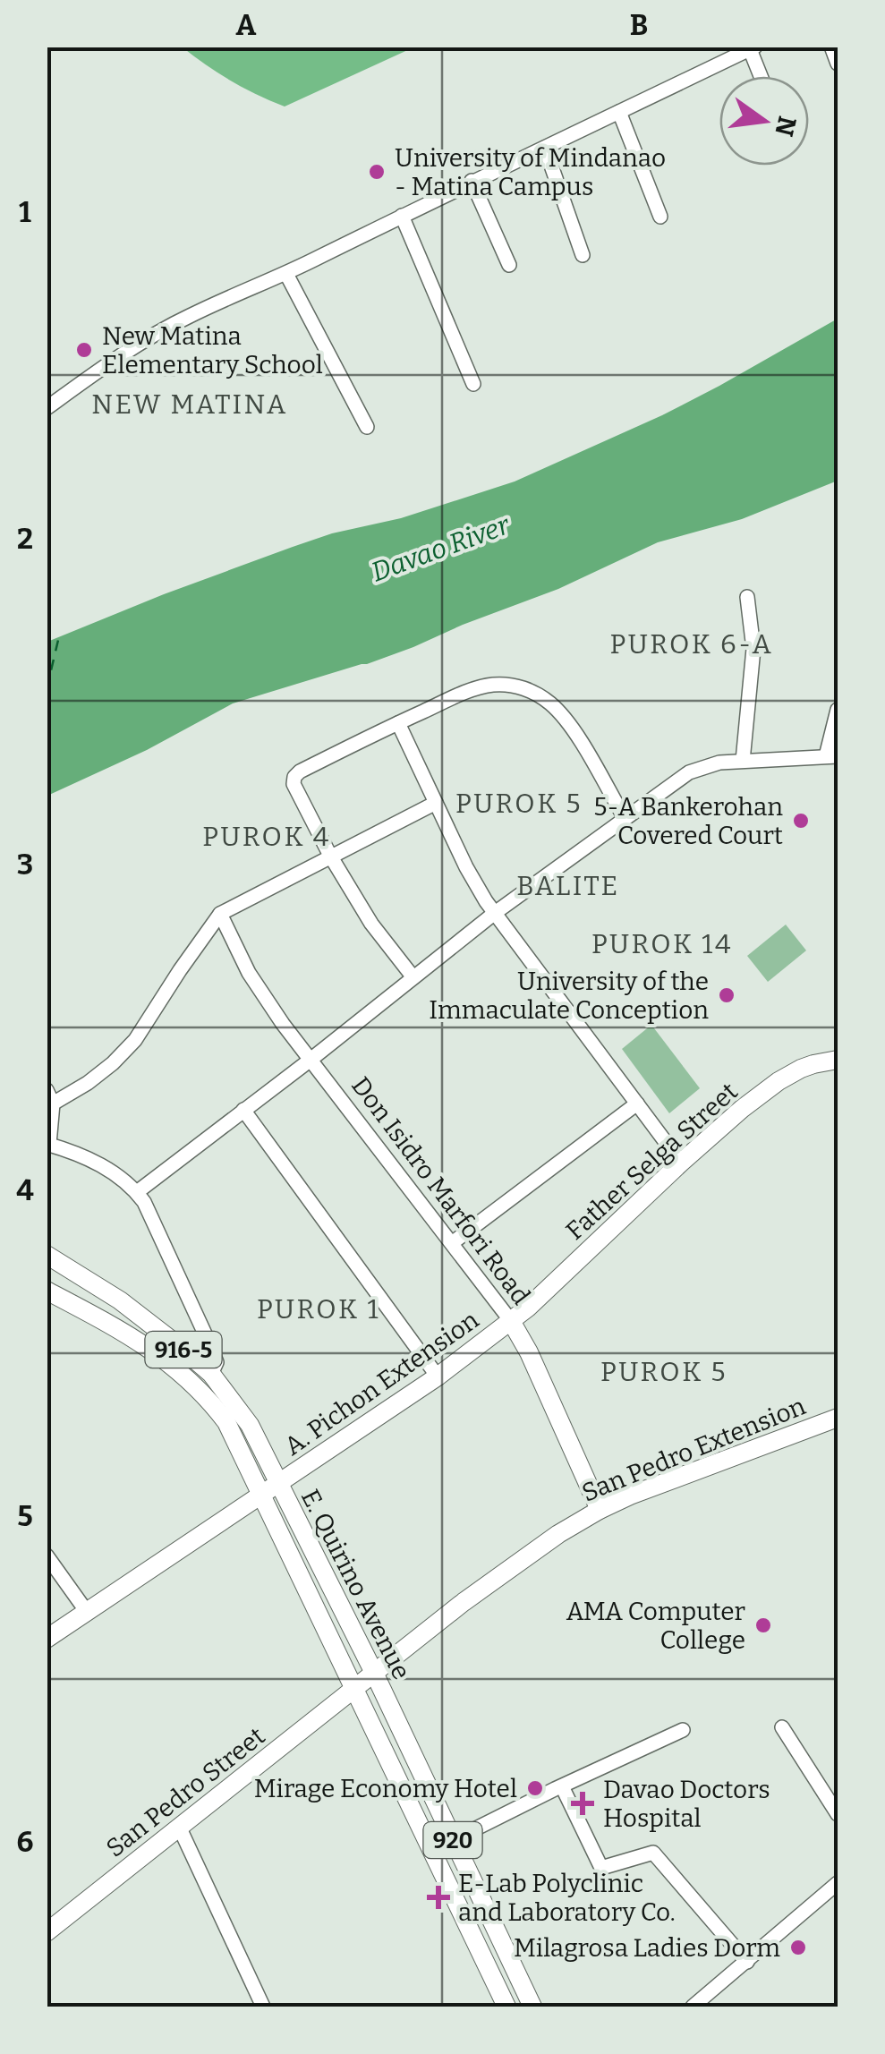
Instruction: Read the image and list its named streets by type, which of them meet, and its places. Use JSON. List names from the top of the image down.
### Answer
{
  "streets": {
    "main road": [
      "Father Selga Street",
      "Don Isidro Marfori Road",
      "916-5",
      "A. Pichon Extension",
      "San Pedro Extension",
      "E. Quirino Avenue",
      "San Pedro Street",
      "920"
    ]
  },
  "crossings": [
    ["Father Selga Street", "Don Isidro Marfori Road"],
    ["Father Selga Street", "A. Pichon Extension"],
    ["Don Isidro Marfori Road", "A. Pichon Extension"],
    ["Don Isidro Marfori Road", "San Pedro Extension"],
    ["A. Pichon Extension", "E. Quirino Avenue"],
    ["San Pedro Extension", "E. Quirino Avenue"],
    ["San Pedro Extension", "San Pedro Street"],
    ["E. Quirino Avenue", "San Pedro Street"]
  ],
  "districts": [
    "NEW MATINA",
    "PUROK 6-A",
    "PUROK 5",
    "PUROK 4",
    "BALITE",
    "PUROK 14",
    "PUROK 1",
    "PUROK 5"
  ],
  "water": ["Davao River"],
  "places": {
    "other": [
      "University of Mindanao - Matina Campus",
      "New Matina Elementary School",
      "5-A Bankerohan Covered Court",
      "University of the Immaculate Conception",
      "AMA Computer College",
      "Mirage Economy Hotel",
      "Milagrosa Ladies Dorm"
    ],
    "health": ["Davao Doctors Hospital", "E-Lab Polyclinic and Laboratory Co."]
  },
  "north": "right",
  "grid": {
    "columns": ["A", "B"],
    "rows": [
      "1",
      "2",
      "3",
      "4",
      "5",
      "6"
    ]
  }
}
